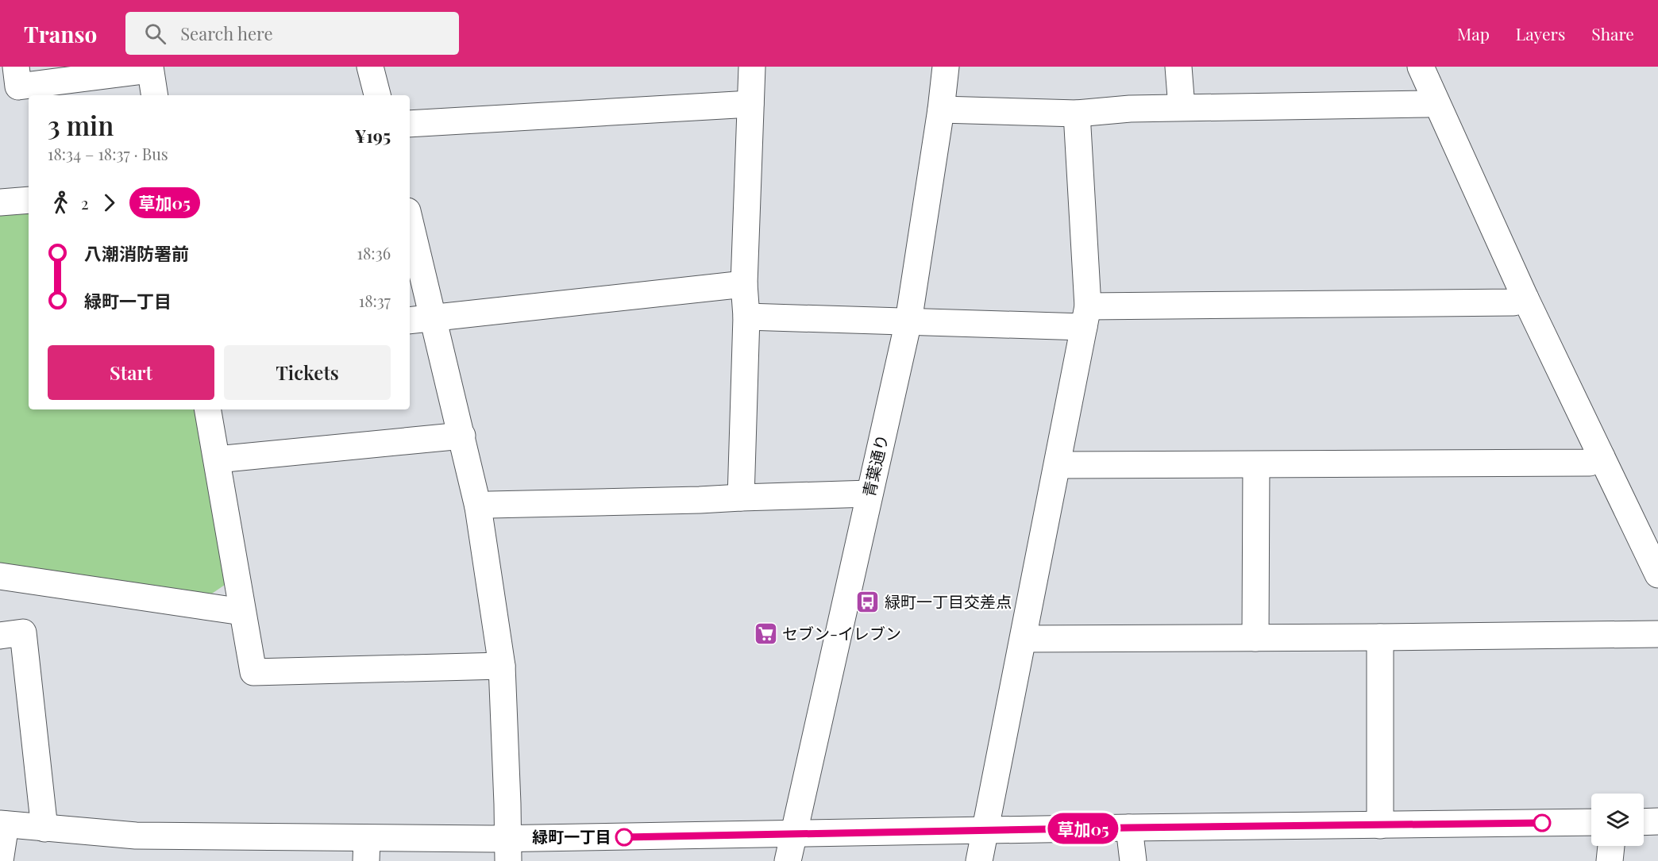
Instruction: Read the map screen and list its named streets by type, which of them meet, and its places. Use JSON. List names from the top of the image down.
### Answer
{
  "streets": {
    "street": ["青葉通り"]
  },
  "places": {
    "bus stop": ["緑町一丁目交差点"],
    "supermarket": ["セブン-イレブン"],
    "other": ["緑町一丁目"]
  },
  "lines": ["bus line 草加05"],
  "page": {
    "header": "Transo",
    "search": "Search here",
    "nav": ["Map", "Layers", "Share"],
    "on_map": "草加05",
    "heading": ["3 min", "18:34 – 18:37 · Bus", "¥195"],
    "legs": ["2", "草加05"],
    "list": [
      {
        "name": "八潮消防署前",
        "value": "18:36"
      },
      {
        "name": "緑町一丁目",
        "value": "18:37"
      }
    ],
    "buttons": ["Start", "Tickets"]
  }
}
